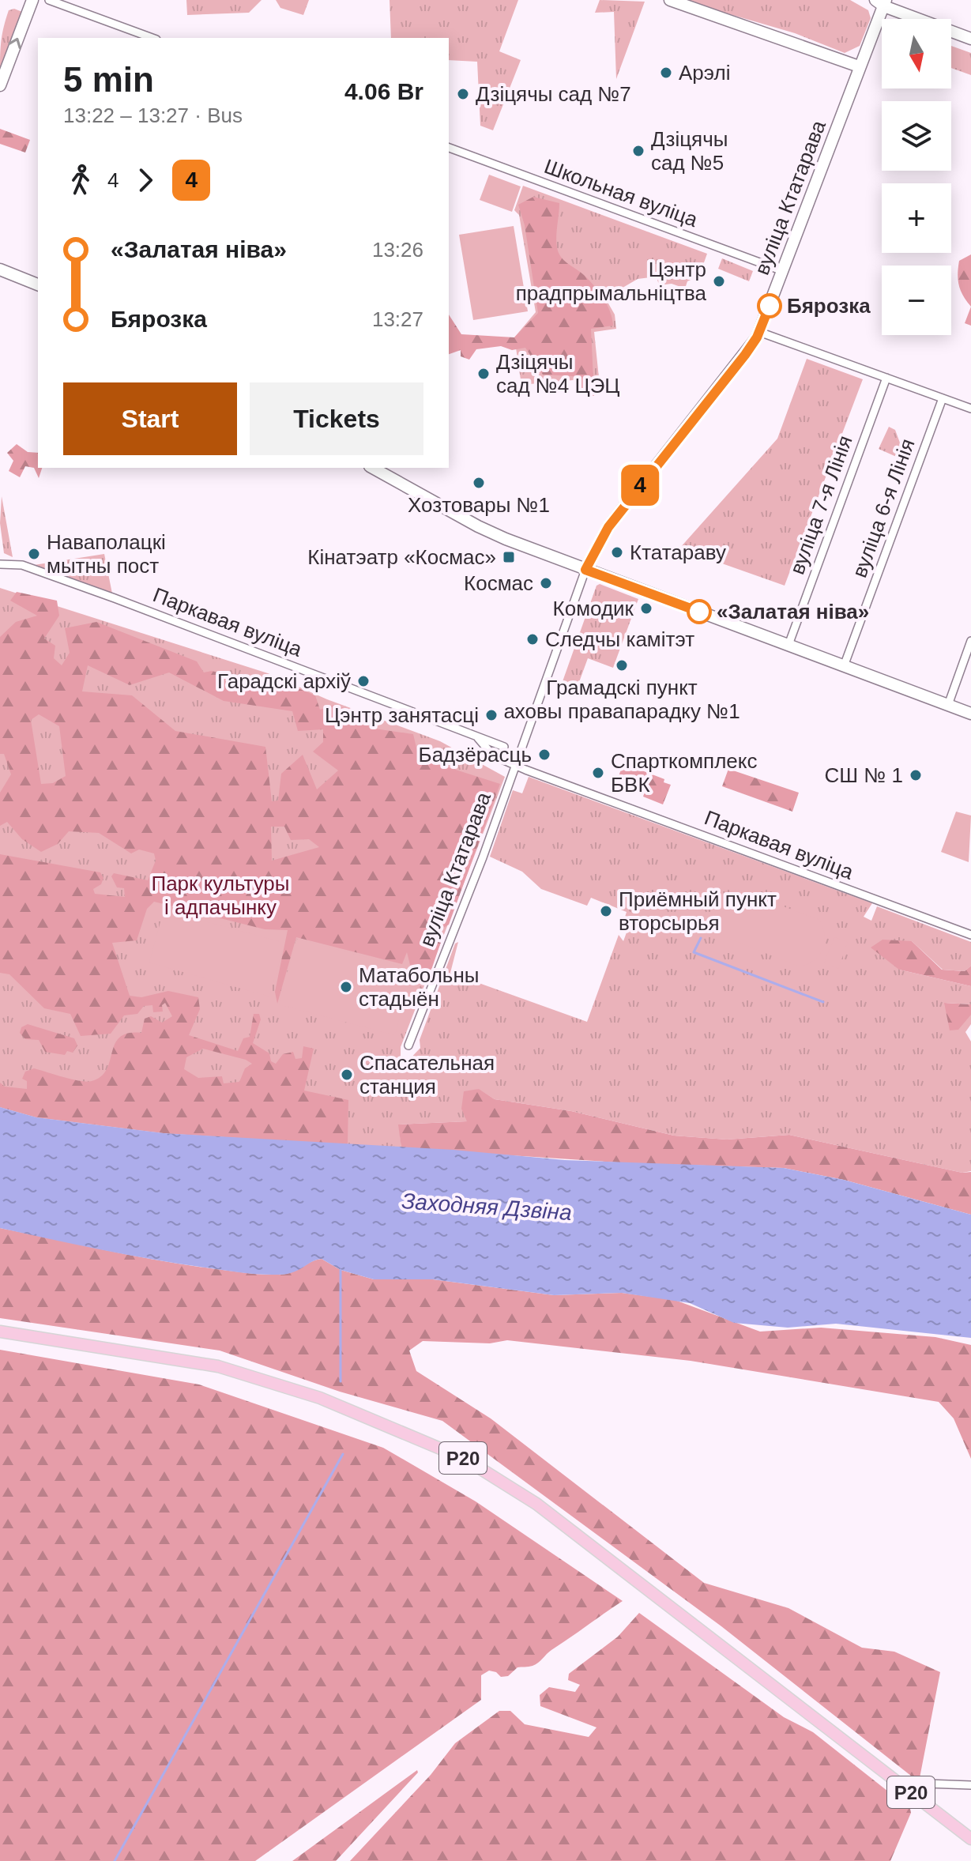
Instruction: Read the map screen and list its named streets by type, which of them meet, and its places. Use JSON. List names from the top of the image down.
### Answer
{
  "streets": {
    "main road": ["вуліца Ктатарава", "Р20"],
    "street": [
      "Школьная вуліца",
      "вуліца 7-я Лінія",
      "вуліца 6-я Лінія",
      "Паркавая вуліца"
    ]
  },
  "crossings": [
    ["Школьная вуліца", "вуліца Ктатарава"],
    ["вуліца Ктатарава", "Паркавая вуліца"]
  ],
  "water": ["Заходняя Дзвіна"],
  "parks": ["Парк культуры і адпачынку"],
  "places": {
    "other": [
      "Арэлі",
      "Дзіцячы сад №7",
      "Дзіцячы сад №5",
      "Цэнтр прадпрымальніцтва",
      "Бярозка",
      "Дзіцячы сад №4 ЦЭЦ",
      "Хозтовары №1",
      "Ктатараву",
      "Наваполацкі мытны пост",
      "Космас",
      "Комодик",
      "«Залатая ніва»",
      "Следчы камітэт",
      "Грамадскі пункт аховы правапарадку №1",
      "Гарадскі архіў",
      "Цэнтр занятасці",
      "Бадзёрасць",
      "Спарткомплекс БВК",
      "СШ № 1",
      "Приёмный пункт вторсырья",
      "Матабольны стадыён",
      "Спасательная станция"
    ],
    "transit": ["Кінатэатр «Космас»"]
  },
  "lines": ["bus line 4"],
  "north": "bottom",
  "page": {
    "on_map": "4",
    "map_buttons": ["+", "−"],
    "heading": ["5 min", "13:22 – 13:27 · Bus", "4.06 Br"],
    "legs": ["4", "4"],
    "list": [
      {
        "name": "«Залатая ніва»",
        "value": "13:26"
      },
      {
        "name": "Бярозка",
        "value": "13:27"
      }
    ],
    "buttons": ["Start", "Tickets"]
  }
}
